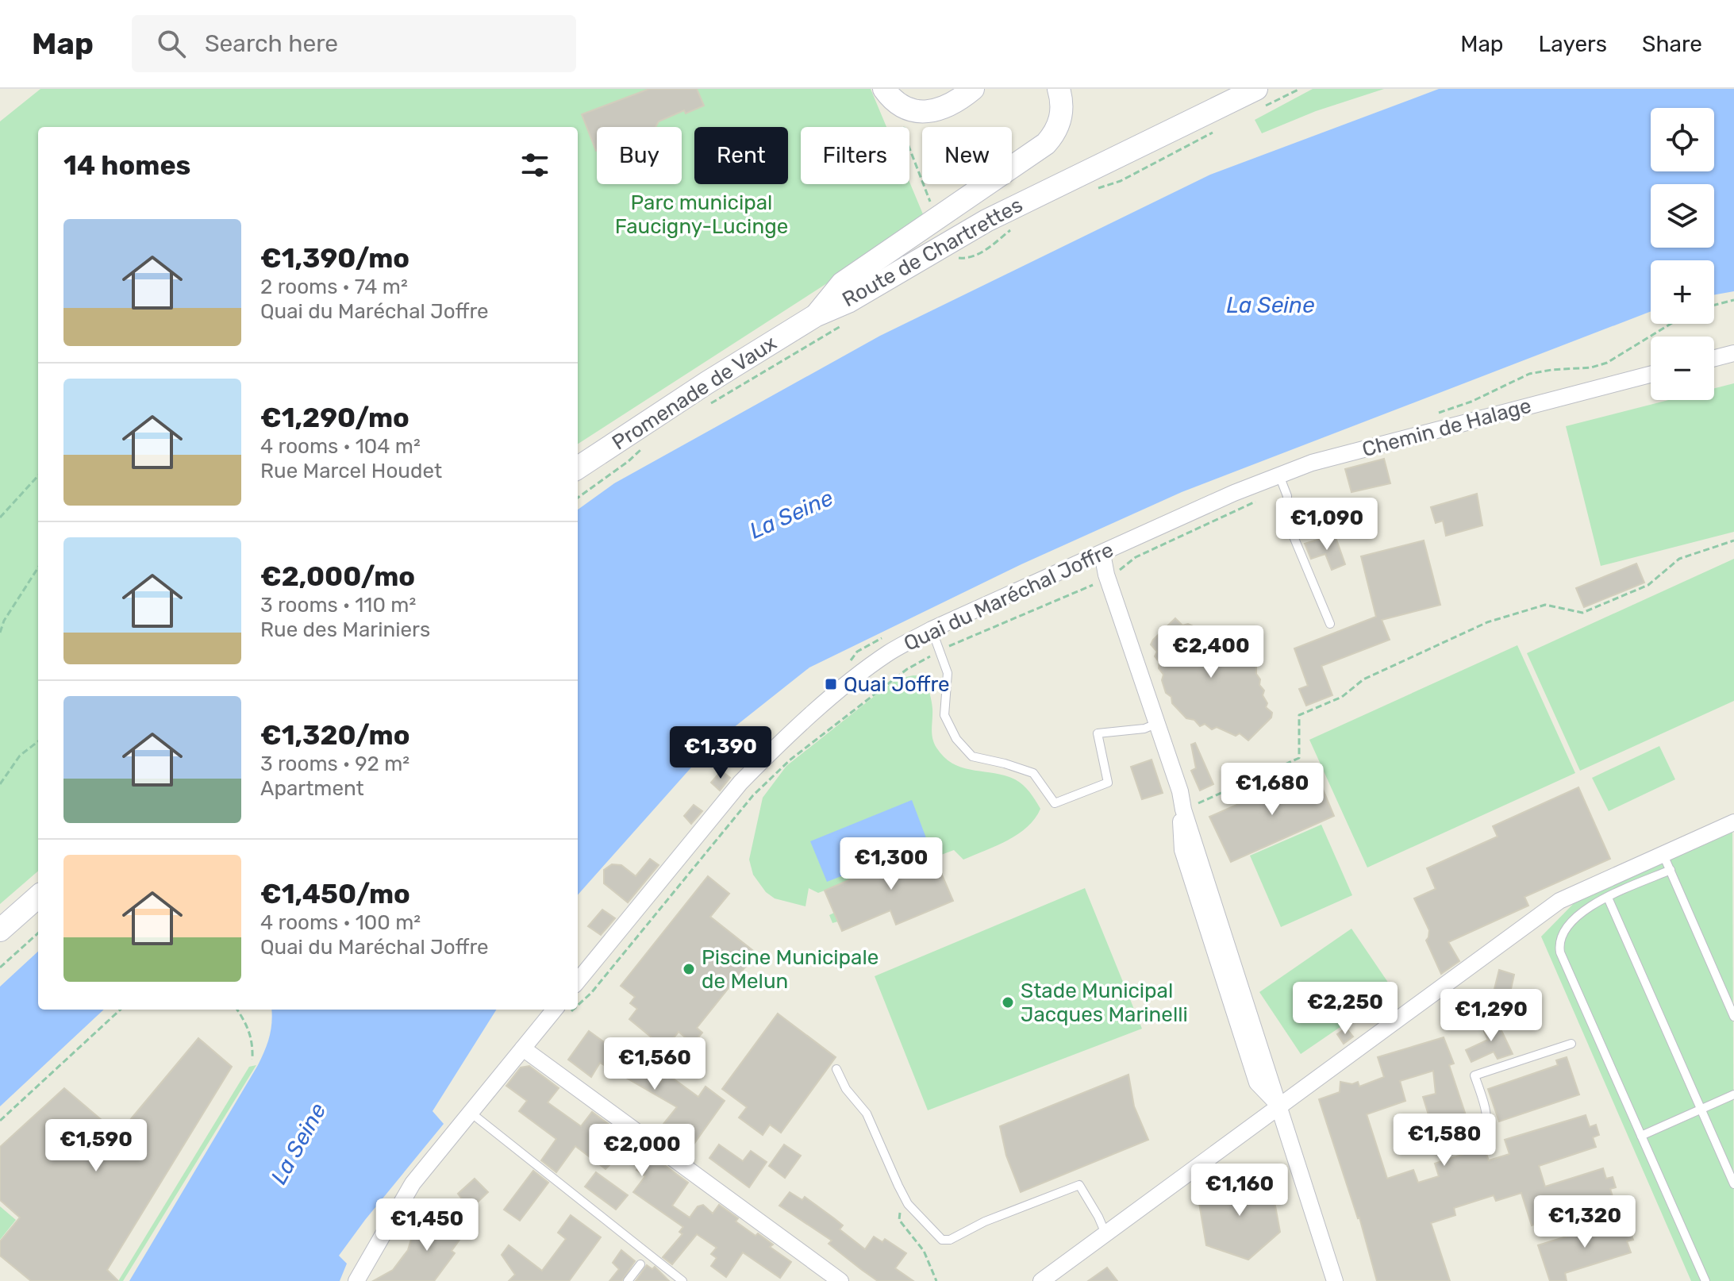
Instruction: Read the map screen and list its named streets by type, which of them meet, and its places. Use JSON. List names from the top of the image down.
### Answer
{
  "streets": {
    "main road": ["Route de Chartrettes", "Promenade de Vaux"],
    "street": ["Chemin de Halage", "Quai du Maréchal Joffre"]
  },
  "crossings": [
    ["Route de Chartrettes", "Promenade de Vaux"],
    ["Chemin de Halage", "Quai du Maréchal Joffre"]
  ],
  "water": ["La Seine"],
  "parks": ["Parc municipal Faucigny-Lucinge"],
  "places": {
    "transit": ["Quai Joffre"],
    "other": ["Piscine Municipale de Melun", "Stade Municipal Jacques Marinelli"]
  },
  "page": {
    "header": "Map",
    "search": "Search here",
    "nav": ["Map", "Layers", "Share"],
    "map_buttons": ["+", "−"],
    "chip": [
      "Buy",
      "Rent",
      "Filters",
      "New"
    ],
    "heading": "14 homes",
    "list": [
      {
        "name": "€1,390/mo",
        "note": "2 rooms · 74 m² · Quai du Maréchal Joffre"
      },
      {
        "name": "€1,290/mo",
        "note": "4 rooms · 104 m² · Rue Marcel Houdet"
      },
      {
        "name": "€2,000/mo",
        "note": "3 rooms · 110 m² · Rue des Mariniers"
      },
      {
        "name": "€1,320/mo",
        "note": "3 rooms · 92 m² · Apartment"
      },
      {
        "name": "€1,450/mo",
        "note": "4 rooms · 100 m² · Quai du Maréchal Joffre"
      }
    ],
    "price": [
      "€1,090",
      "€2,400",
      "€1,390",
      "€1,680",
      "€1,300",
      "€2,250",
      "€1,290",
      "€1,560",
      "€1,580",
      "€1,590",
      "€2,000",
      "€1,160",
      "€1,320",
      "€1,450"
    ]
  }
}
